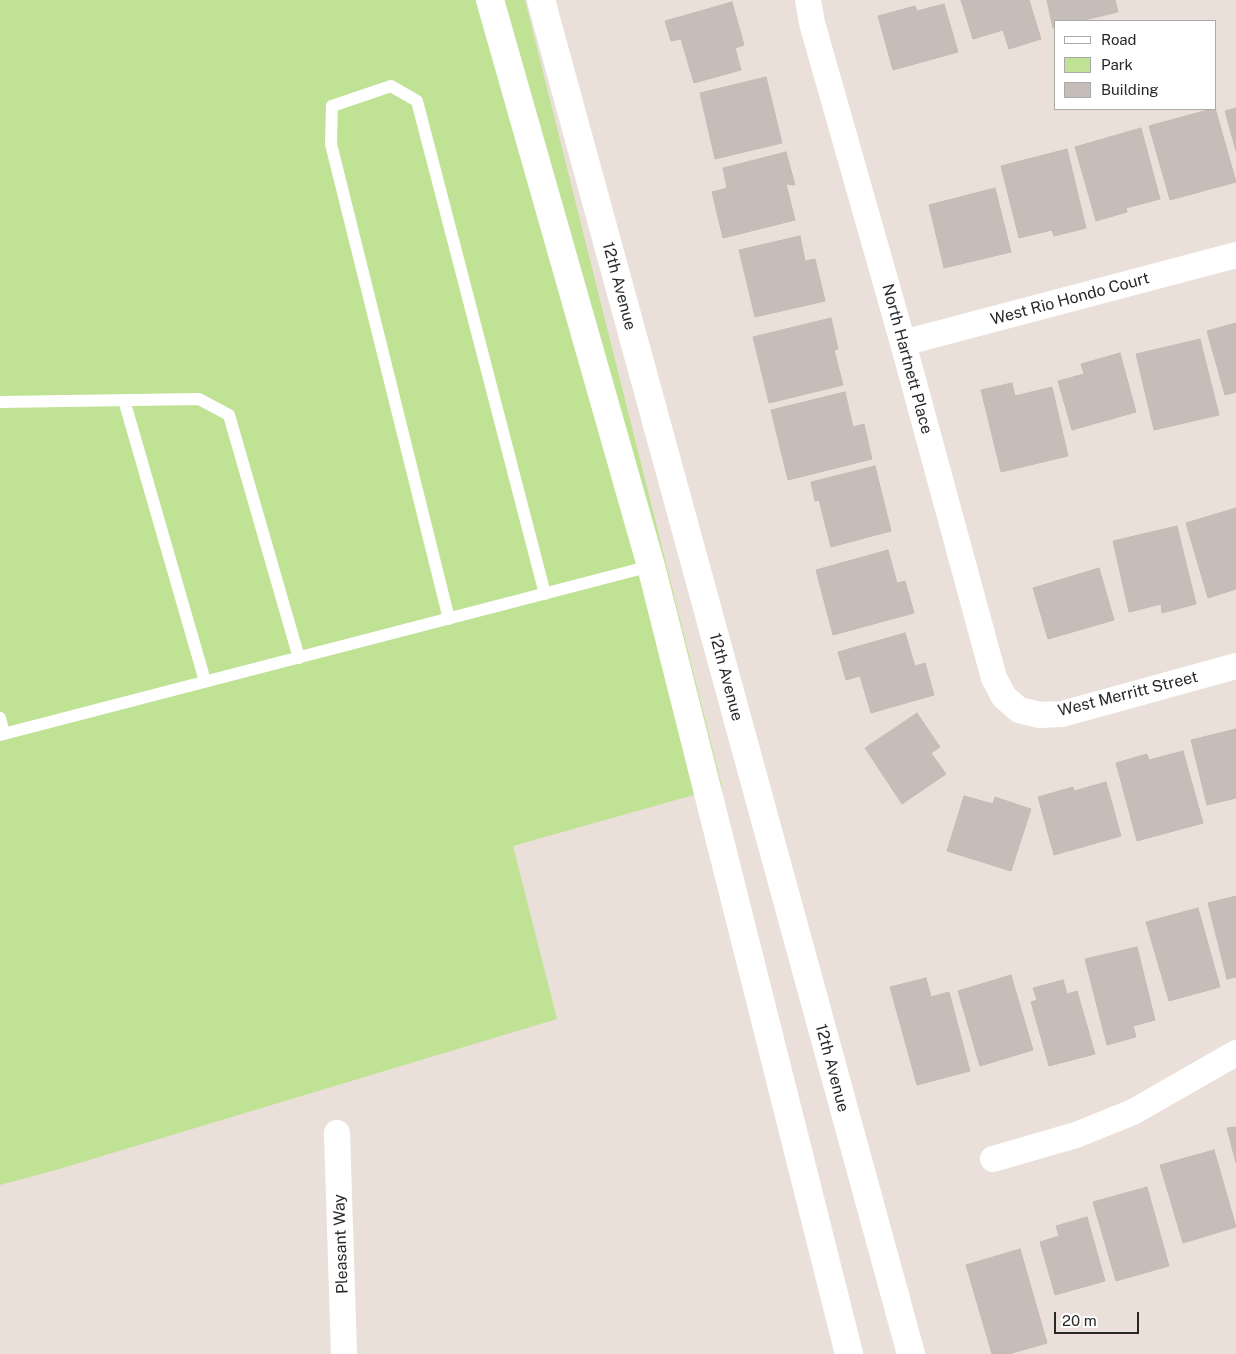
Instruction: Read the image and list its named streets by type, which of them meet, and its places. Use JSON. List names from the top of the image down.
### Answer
{
  "streets": {
    "main road": ["12th Avenue"],
    "street": [
      "West Rio Hondo Court",
      "North Hartnett Place",
      "West Merritt Street",
      "Pleasant Way"
    ]
  },
  "crossings": [
    ["West Rio Hondo Court", "North Hartnett Place"],
    ["North Hartnett Place", "West Merritt Street"]
  ],
  "legend": ["Road", "Park", "Building"],
  "scale_bar": "20 m"
}
